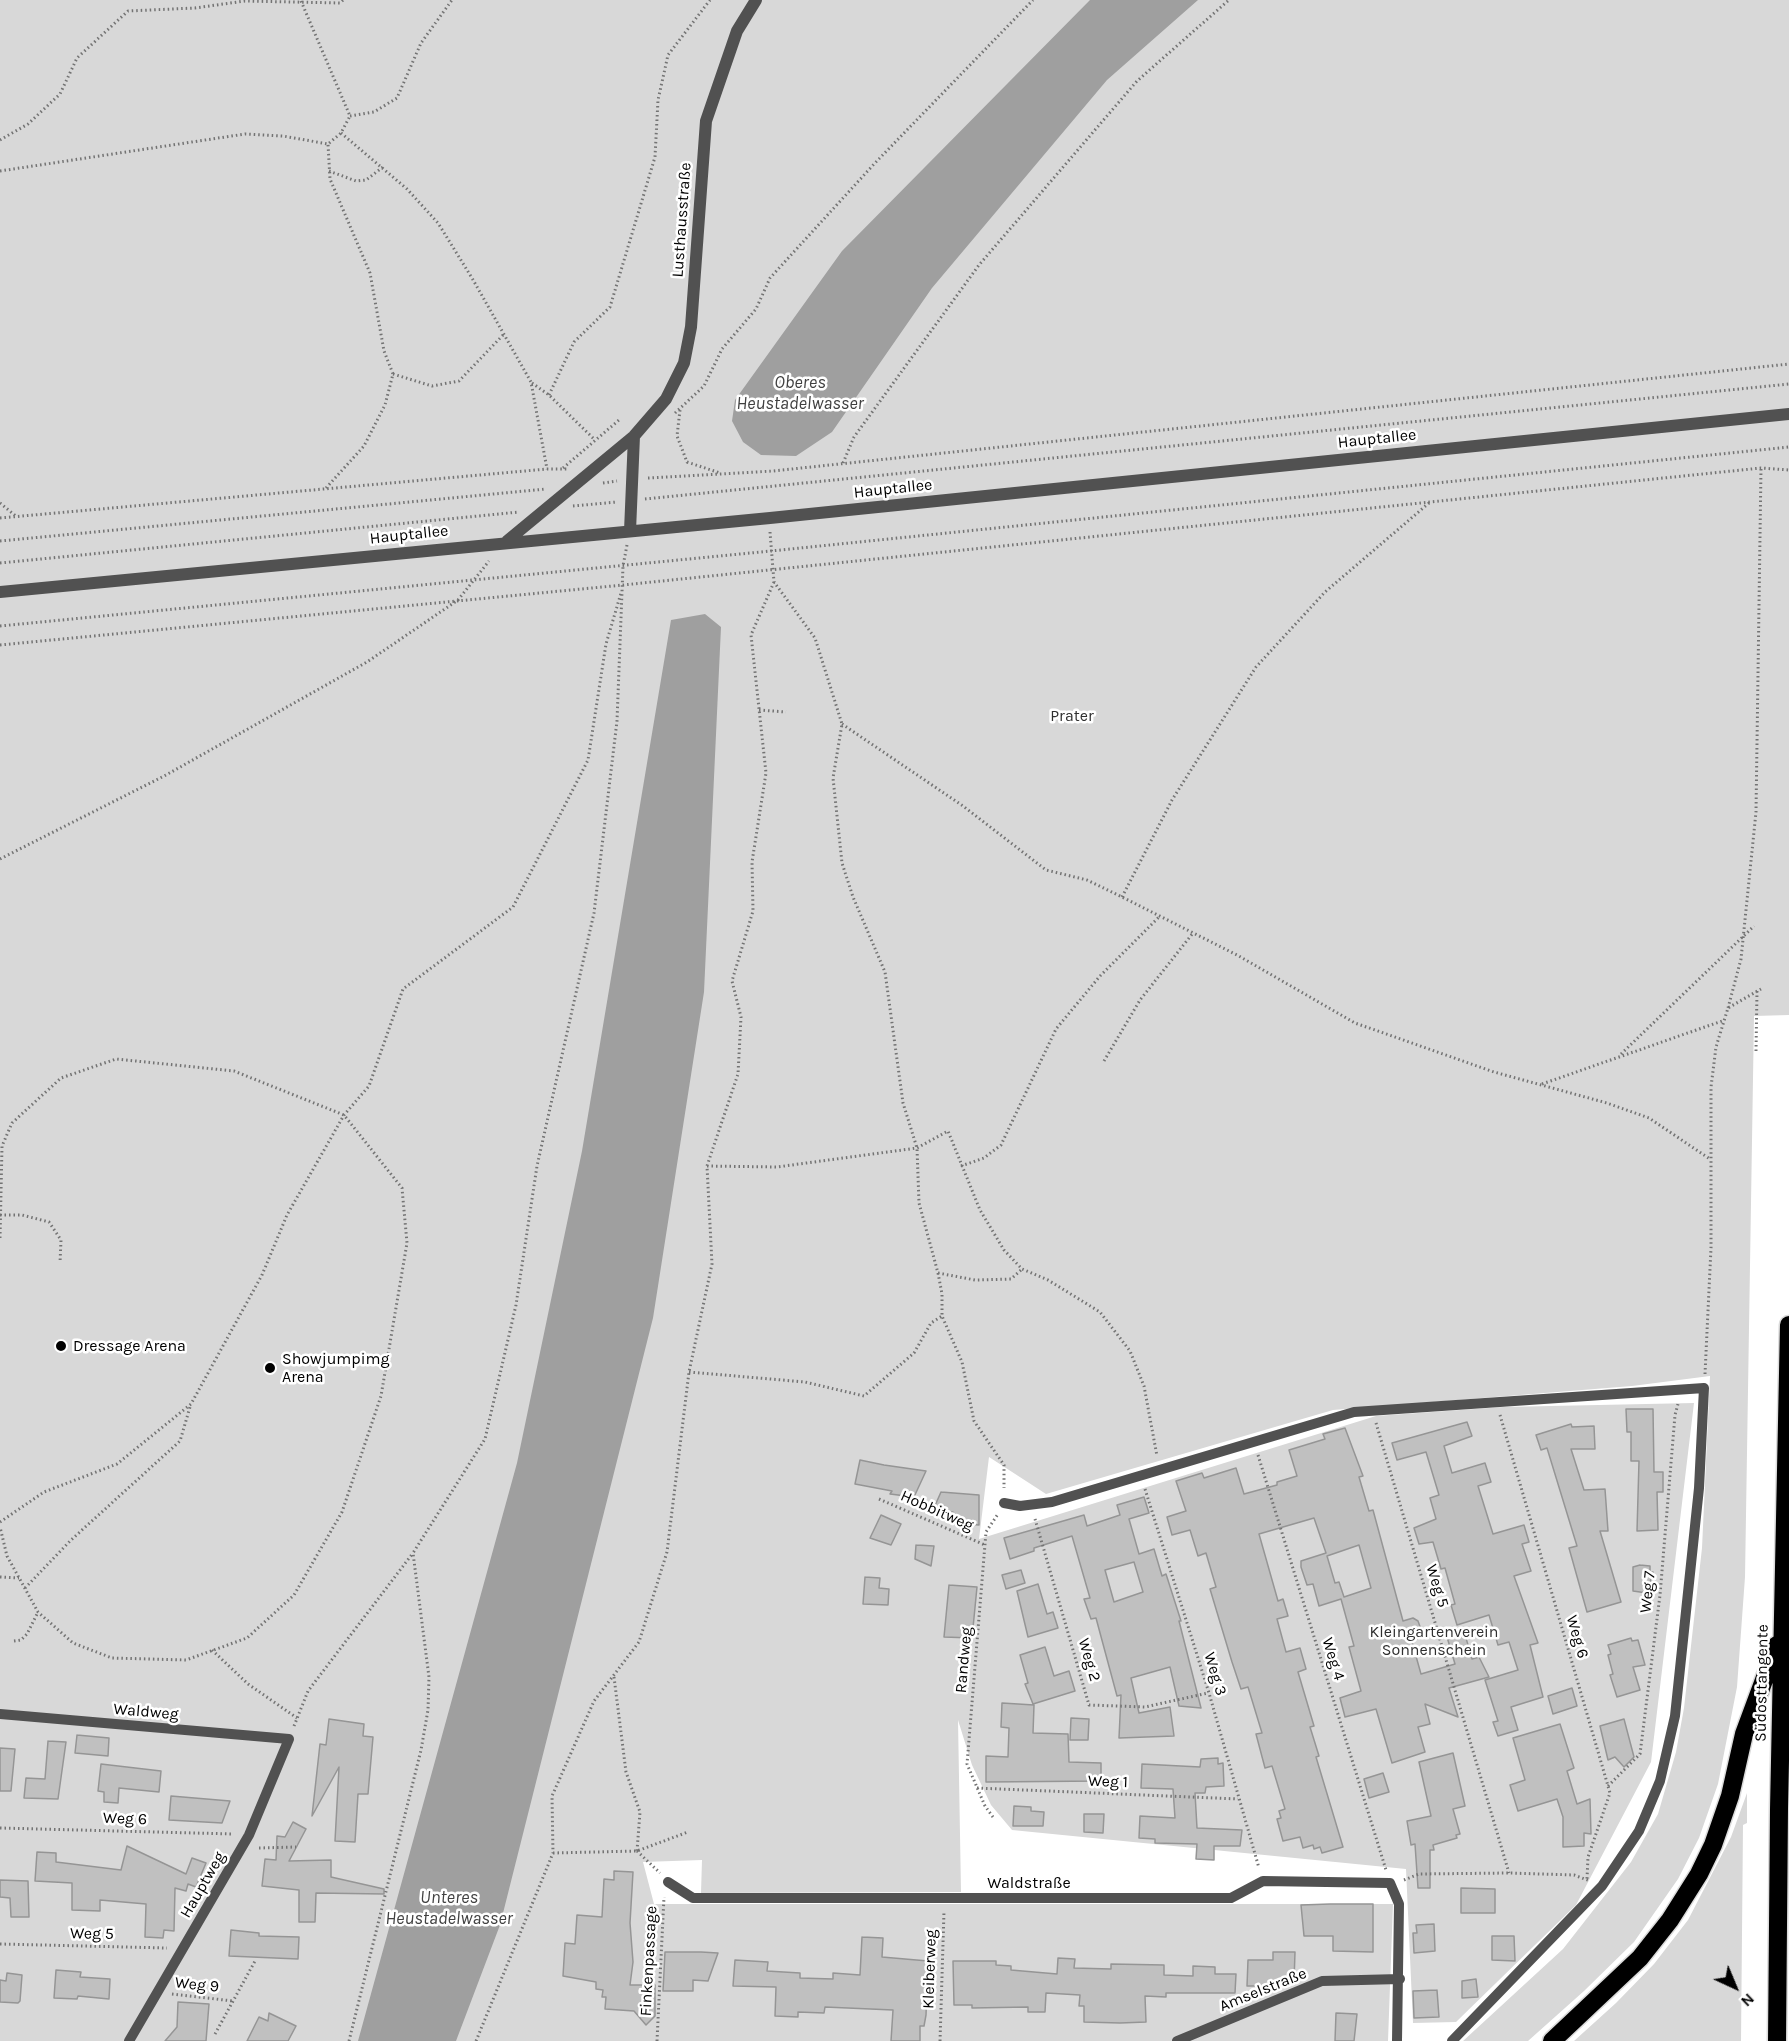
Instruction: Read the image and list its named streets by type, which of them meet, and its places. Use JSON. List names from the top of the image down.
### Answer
{
  "streets": {
    "highway": ["Südosttangente"],
    "street": ["Lusthausstraße", "Hauptallee"],
    "lane": [
      "Waldweg",
      "Waldstraße",
      "Hauptweg",
      "Amselstraße"
    ],
    "path": [
      "Hobbitweg",
      "Weg 5",
      "Weg 7",
      "Weg 6",
      "Weg 4",
      "Randweg",
      "Weg 2",
      "Weg 3",
      "Weg 1",
      "Finkenpassage",
      "Kleiberweg",
      "Weg 9"
    ]
  },
  "crossings": [
    ["Lusthausstraße", "Hauptallee"],
    ["Hobbitweg", "Randweg"],
    ["Weg 5", "Hauptweg"],
    ["Weg 7", "Weg 6"],
    ["Weg 6", "Hauptweg"],
    ["Weg 4", "Waldstraße"],
    ["Randweg", "Weg 1"],
    ["Weg 2", "Weg 3"],
    ["Weg 3", "Weg 1"],
    ["Weg 3", "Waldstraße"],
    ["Waldweg", "Hauptweg"],
    ["Waldstraße", "Finkenpassage"],
    ["Waldstraße", "Kleiberweg"],
    ["Hauptweg", "Weg 9"]
  ],
  "water": ["Oberes Heustadelwasser", "Unteres Heustadelwasser"],
  "parks": ["Prater", "Kleingartenverein Sonnenschein"],
  "places": ["Dressage Arena", "Showjumpimg Arena"],
  "north": "bottom right"
}
